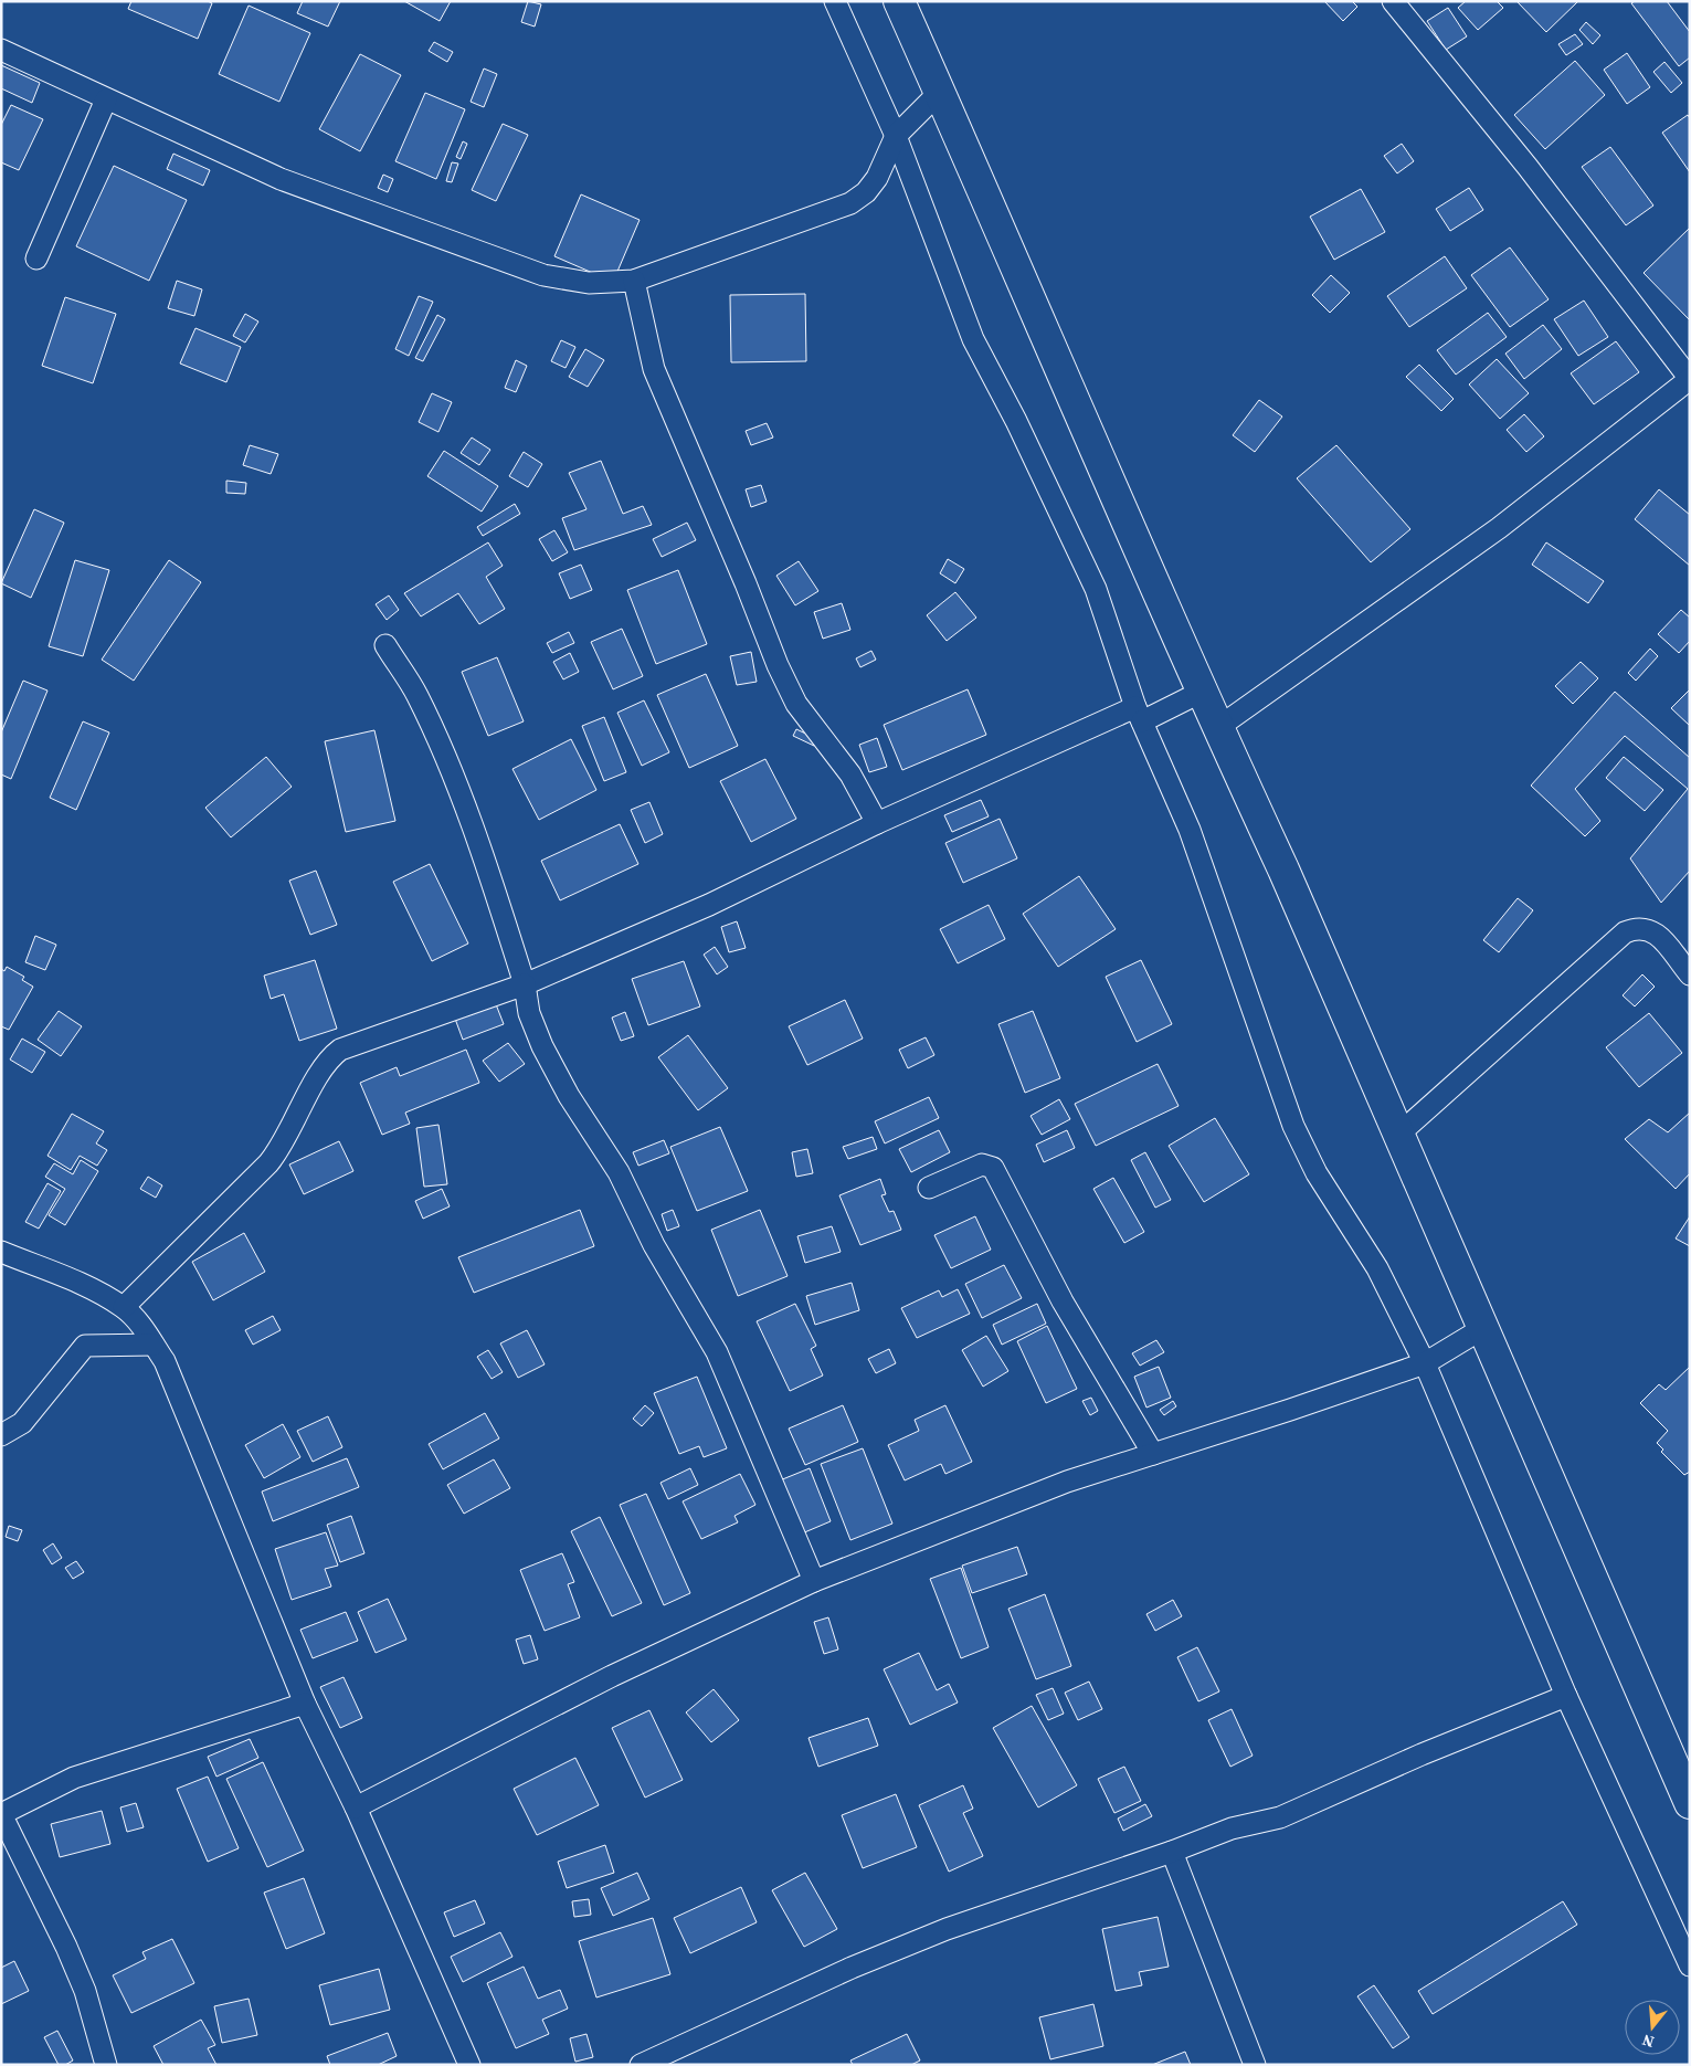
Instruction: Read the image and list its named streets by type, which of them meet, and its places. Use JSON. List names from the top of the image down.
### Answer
{
  "north": "bottom"
}
